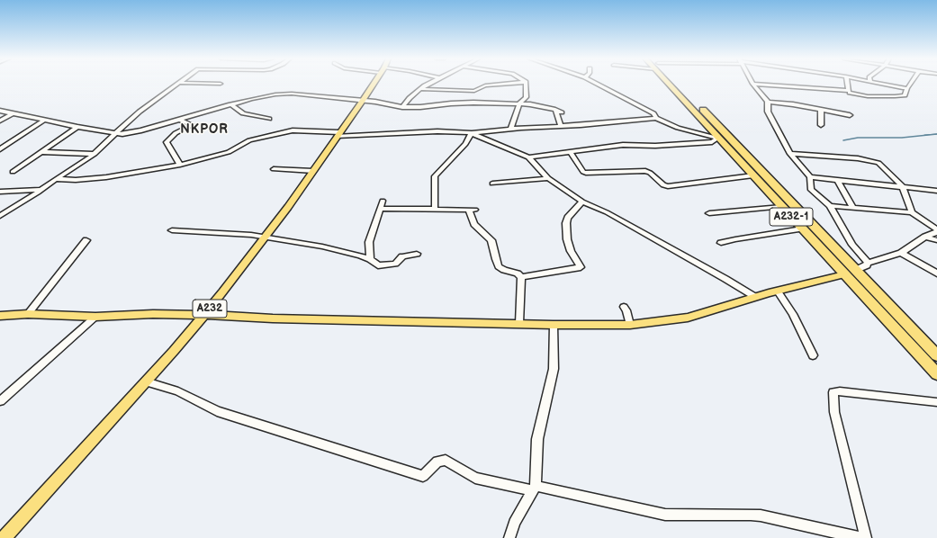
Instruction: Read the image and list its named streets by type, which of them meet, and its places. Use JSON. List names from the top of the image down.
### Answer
{
  "streets": {
    "highway": ["A232-1"],
    "main road": ["A232"]
  },
  "districts": ["NKPOR"]
}
